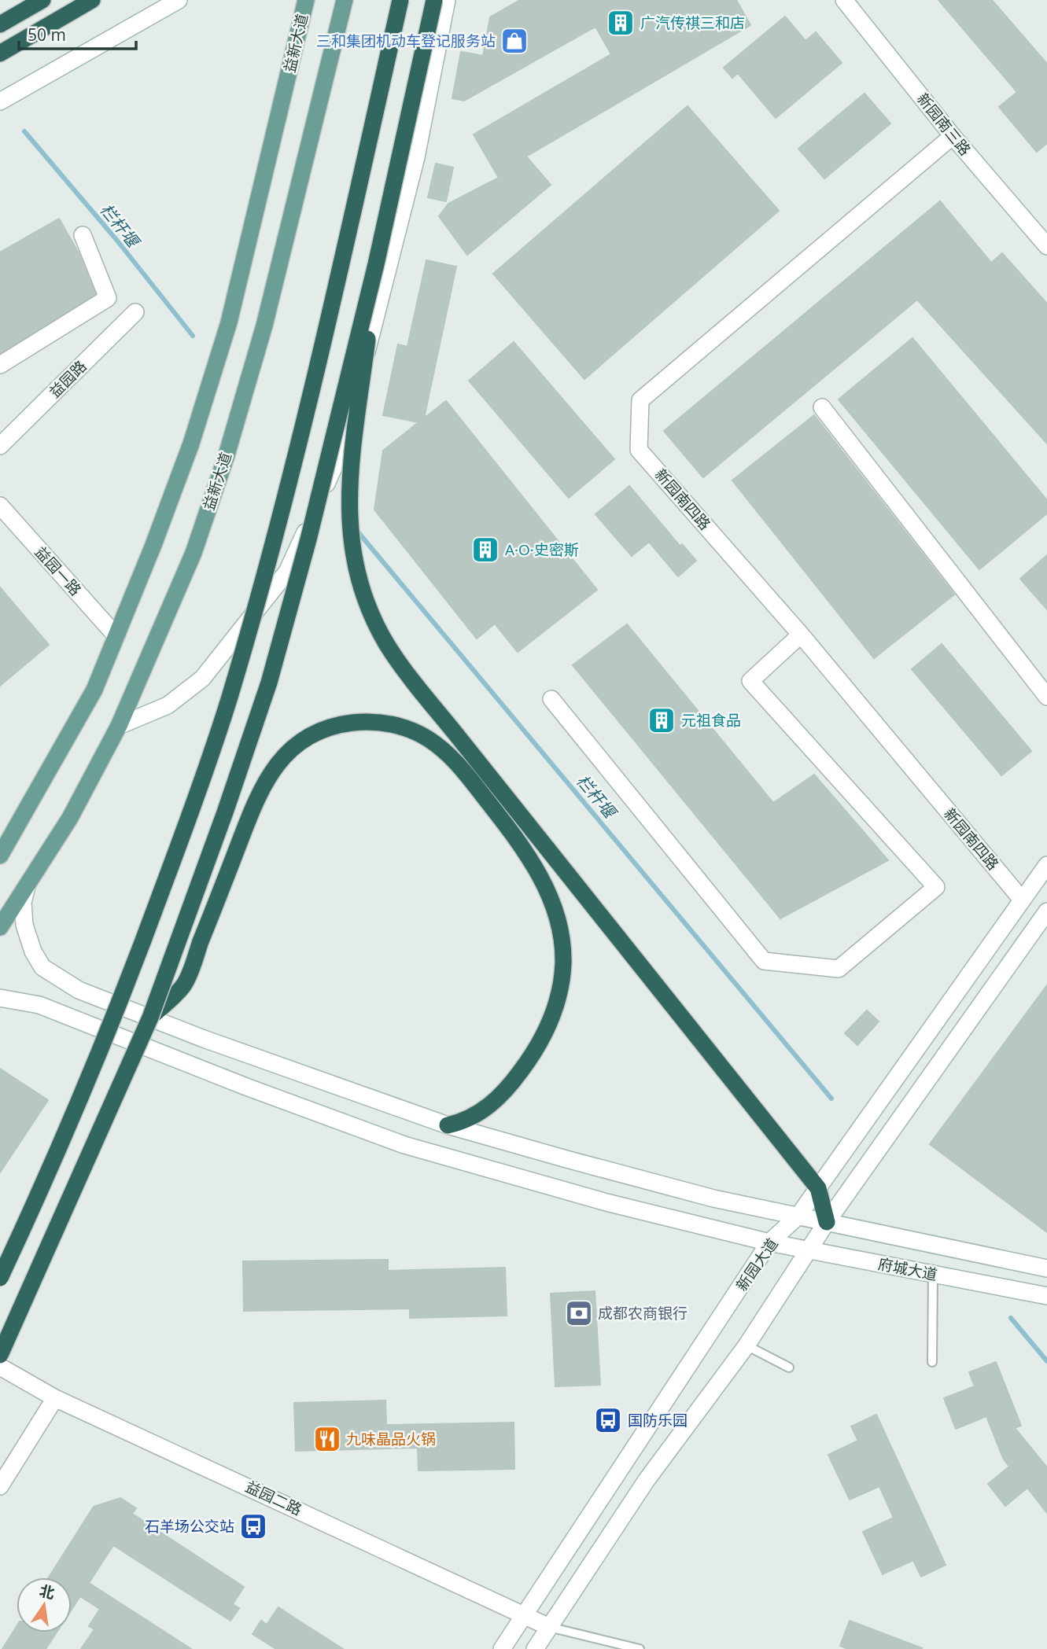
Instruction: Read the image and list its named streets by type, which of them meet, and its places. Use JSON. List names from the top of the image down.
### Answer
{
  "streets": {
    "main road": ["益新大道"],
    "street": [
      "新园南三路",
      "益园路",
      "新园南四路",
      "益园一路",
      "新园大道",
      "府城大道",
      "益园二路"
    ]
  },
  "crossings": [
    ["益新大道", "益园一路"],
    ["益新大道", "府城大道"],
    ["新园南三路", "新园南四路"],
    ["新园南四路", "新园大道"],
    ["新园大道", "府城大道"],
    ["新园大道", "益园二路"]
  ],
  "water": ["栏杆堰"],
  "places": {
    "building": ["广汽传祺三和店", "A·O·史密斯", "元祖食品"],
    "shop": ["三和集团机动车登记服务站"],
    "bank": ["成都农商银行"],
    "bus stop": ["国防乐园", "石羊场公交站"],
    "restaurant": ["九味晶品火锅"]
  },
  "scale_bar": "50 m",
  "north": "top"
}
